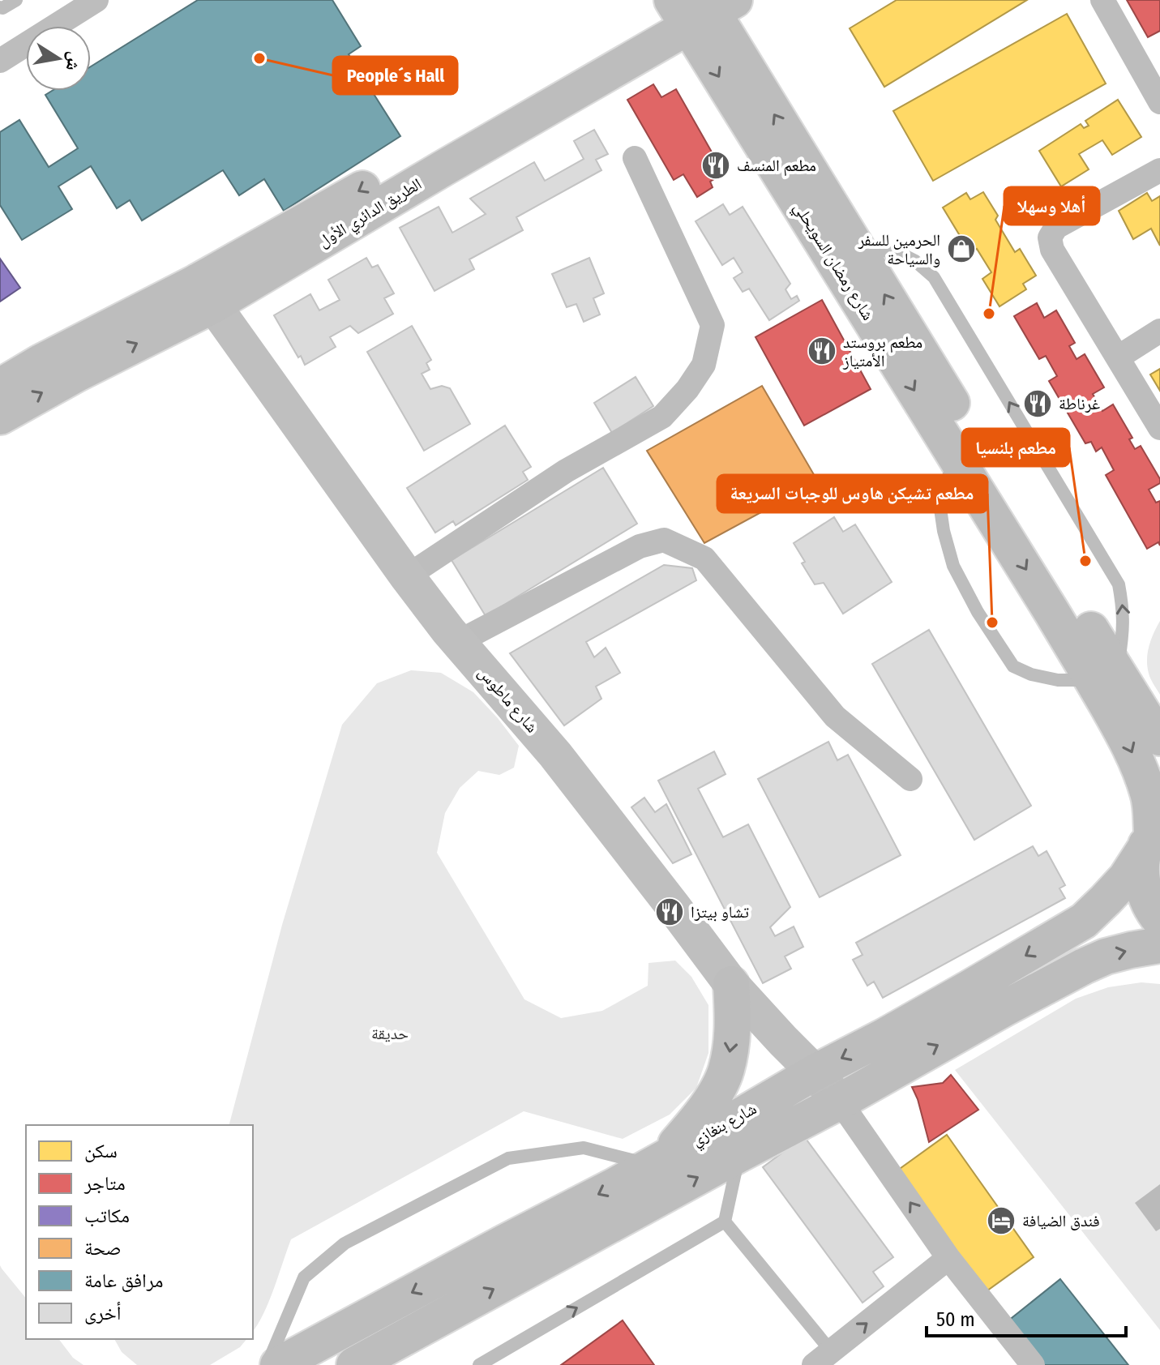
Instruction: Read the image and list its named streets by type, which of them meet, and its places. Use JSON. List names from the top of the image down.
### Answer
{
  "streets": {
    "main road": ["الطريق الدائري الأول", "شارع رمضان السويحلي", "شارع بنغازي"],
    "street": ["شارع ماطوس"]
  },
  "crossings": [
    ["الطريق الدائري الأول", "شارع رمضان السويحلي"],
    ["الطريق الدائري الأول", "شارع ماطوس"],
    ["شارع رمضان السويحلي", "شارع بنغازي"],
    ["شارع ماطوس", "شارع بنغازي"]
  ],
  "parks": ["حديقة"],
  "places": {
    "other": [
      "People´s Hall",
      "أهلا وسهلا",
      "مطعم بلنسيا",
      "مطعم تشيكن هاوس للوجبات السريعة"
    ],
    "restaurant": [
      "مطعم المنسف",
      "مطعم بروستد الأمتياز",
      "غرناطة",
      "تشاو بيتزا"
    ],
    "shop": ["الحرمين للسفر والسياحة"],
    "hotel": ["فندق الضيافة"]
  },
  "legend": [
    "سكن",
    "متاجر",
    "مكاتب",
    "صحة",
    "مرافق عامة",
    "أخرى"
  ],
  "scale_bar": "50 m",
  "north": "right"
}
